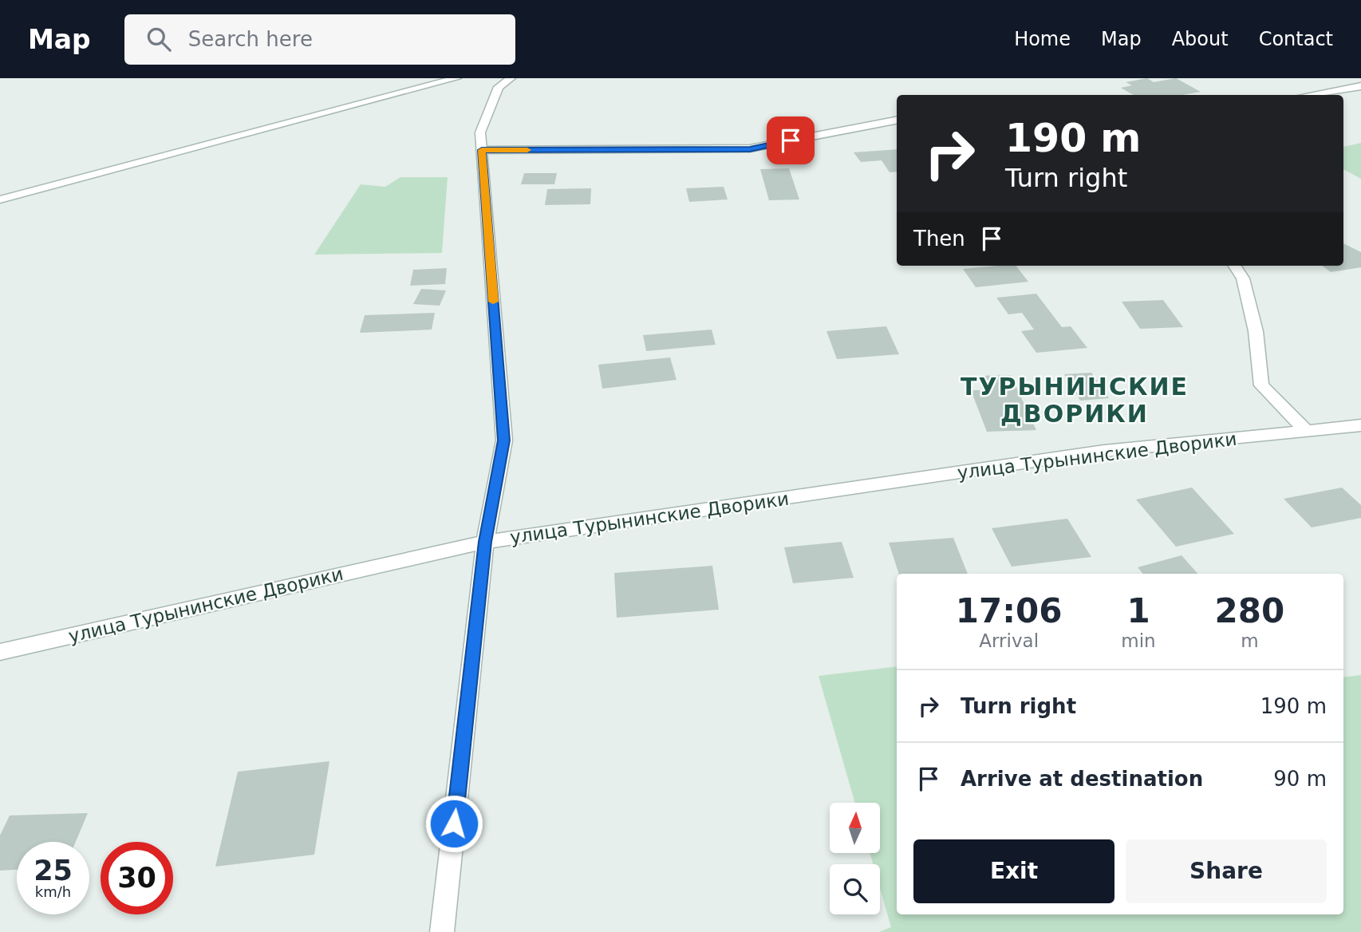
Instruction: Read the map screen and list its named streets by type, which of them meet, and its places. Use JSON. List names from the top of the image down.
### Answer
{
  "streets": {
    "street": ["улица Турынинские Дворики"]
  },
  "districts": ["ТУРЫНИНСКИЕ ДВОРИКИ"],
  "north": "top",
  "page": {
    "header": "Map",
    "search": "Search here",
    "nav": [
      "Home",
      "Map",
      "About",
      "Contact"
    ],
    "turn": ["190 m", "Turn right"],
    "then": "Then",
    "eta": [
      "17:06",
      "Arrival",
      "1",
      "min",
      "280",
      "m"
    ],
    "list": [
      {
        "name": "Turn right",
        "value": "190 m"
      },
      {
        "name": "Arrive at destination",
        "value": "90 m"
      }
    ],
    "buttons": ["Exit", "Share"],
    "speed": "25 km/h",
    "limit": "30"
  }
}
